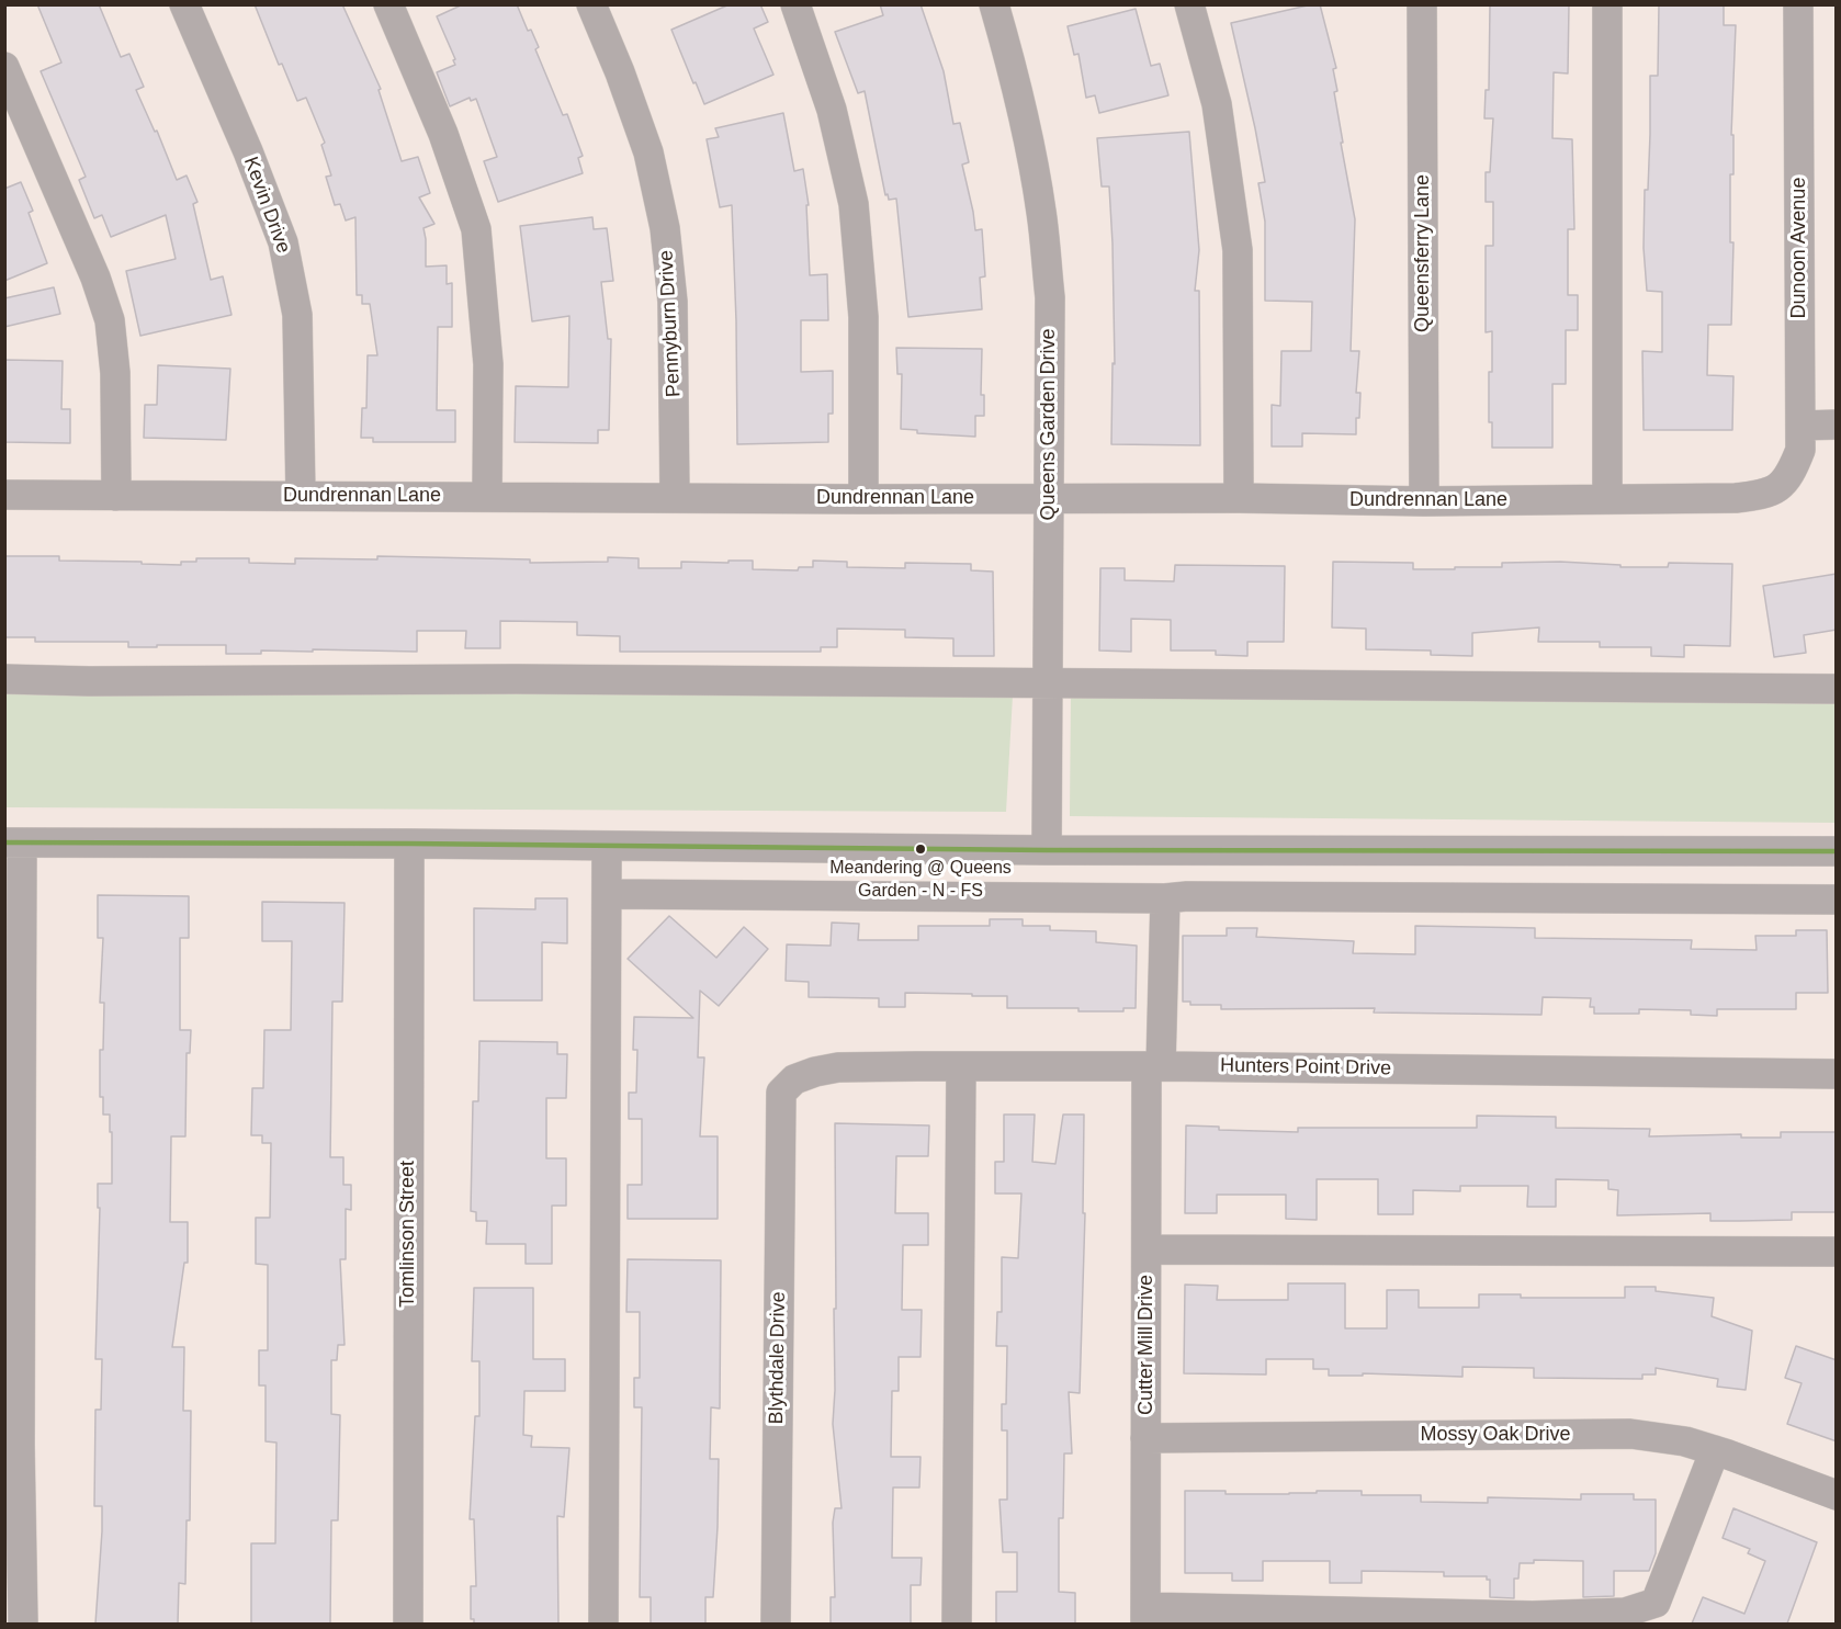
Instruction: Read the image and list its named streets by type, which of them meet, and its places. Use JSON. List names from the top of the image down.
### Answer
{
  "streets": {
    "street": [
      "Kevin Drive",
      "Dunoon Avenue",
      "Queensferry Lane",
      "Pennyburn Drive",
      "Queens Garden Drive",
      "Dundrennan Lane",
      "Hunters Point Drive",
      "Tomlinson Street",
      "Cutter Mill Drive",
      "Blythdale Drive",
      "Mossy Oak Drive"
    ]
  },
  "crossings": [
    ["Kevin Drive", "Dundrennan Lane"],
    ["Dunoon Avenue", "Dundrennan Lane"],
    ["Queensferry Lane", "Dundrennan Lane"],
    ["Pennyburn Drive", "Dundrennan Lane"],
    ["Queens Garden Drive", "Dundrennan Lane"],
    ["Hunters Point Drive", "Cutter Mill Drive"],
    ["Hunters Point Drive", "Blythdale Drive"],
    ["Cutter Mill Drive", "Mossy Oak Drive"]
  ],
  "places": ["Meandering @ Queens Garden - N - FS"]
}
